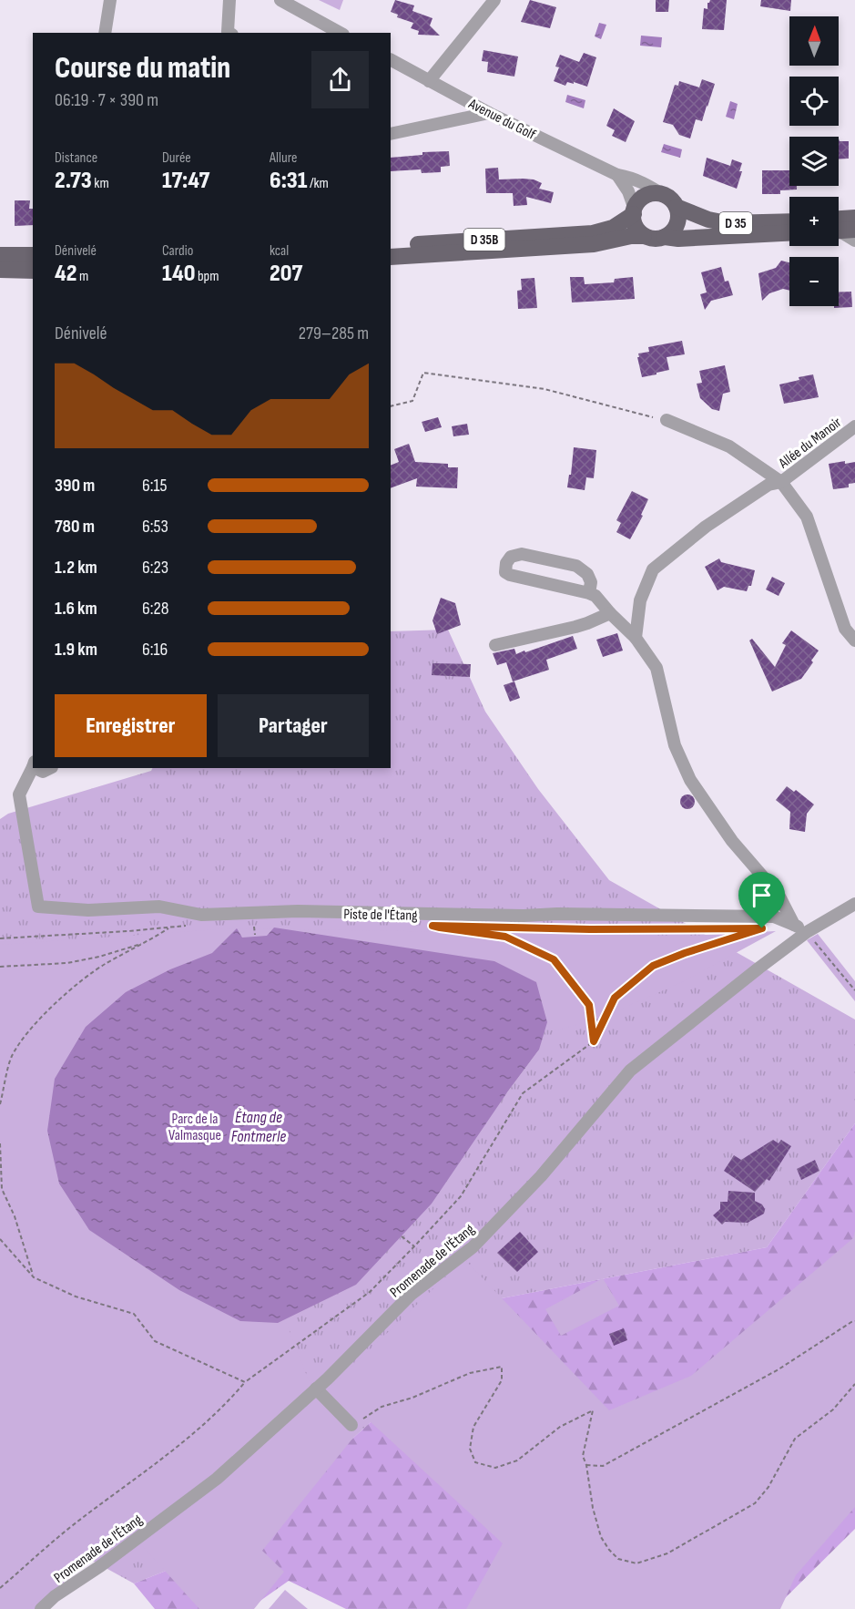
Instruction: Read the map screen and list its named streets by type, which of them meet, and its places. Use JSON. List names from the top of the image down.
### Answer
{
  "streets": {
    "main road": ["Avenue du Golf", "D 35", "D 35B"],
    "street": ["Allée du Manoir", "Promenade de l'Étang"],
    "path": ["Piste de l'Étang"]
  },
  "crossings": [
    ["Avenue du Golf", "D 35"],
    ["Avenue du Golf", "D 35B"],
    ["D 35", "D 35B"]
  ],
  "water": ["Étang de Fontmerle"],
  "parks": ["Parc de la Valmasque"],
  "north": "top",
  "page": {
    "map_buttons": ["+", "−"],
    "heading": ["Course du matin", "06:19 · 7 × 390 m"],
    "stats": [
      ["Distance", "2.73 km"],
      ["Durée", "17:47"],
      ["Allure", "6:31 /km"],
      ["Dénivelé", "42 m"],
      ["Cardio", "140 bpm"],
      ["kcal", "207"]
    ],
    "chart": ["Dénivelé", "279–285 m"],
    "list": [
      {
        "name": "390 m",
        "note": "6:15"
      },
      {
        "name": "780 m",
        "note": "6:53"
      },
      {
        "name": "1.2 km",
        "note": "6:23"
      },
      {
        "name": "1.6 km",
        "note": "6:28"
      },
      {
        "name": "1.9 km",
        "note": "6:16"
      }
    ],
    "buttons": ["Enregistrer", "Partager"]
  }
}
